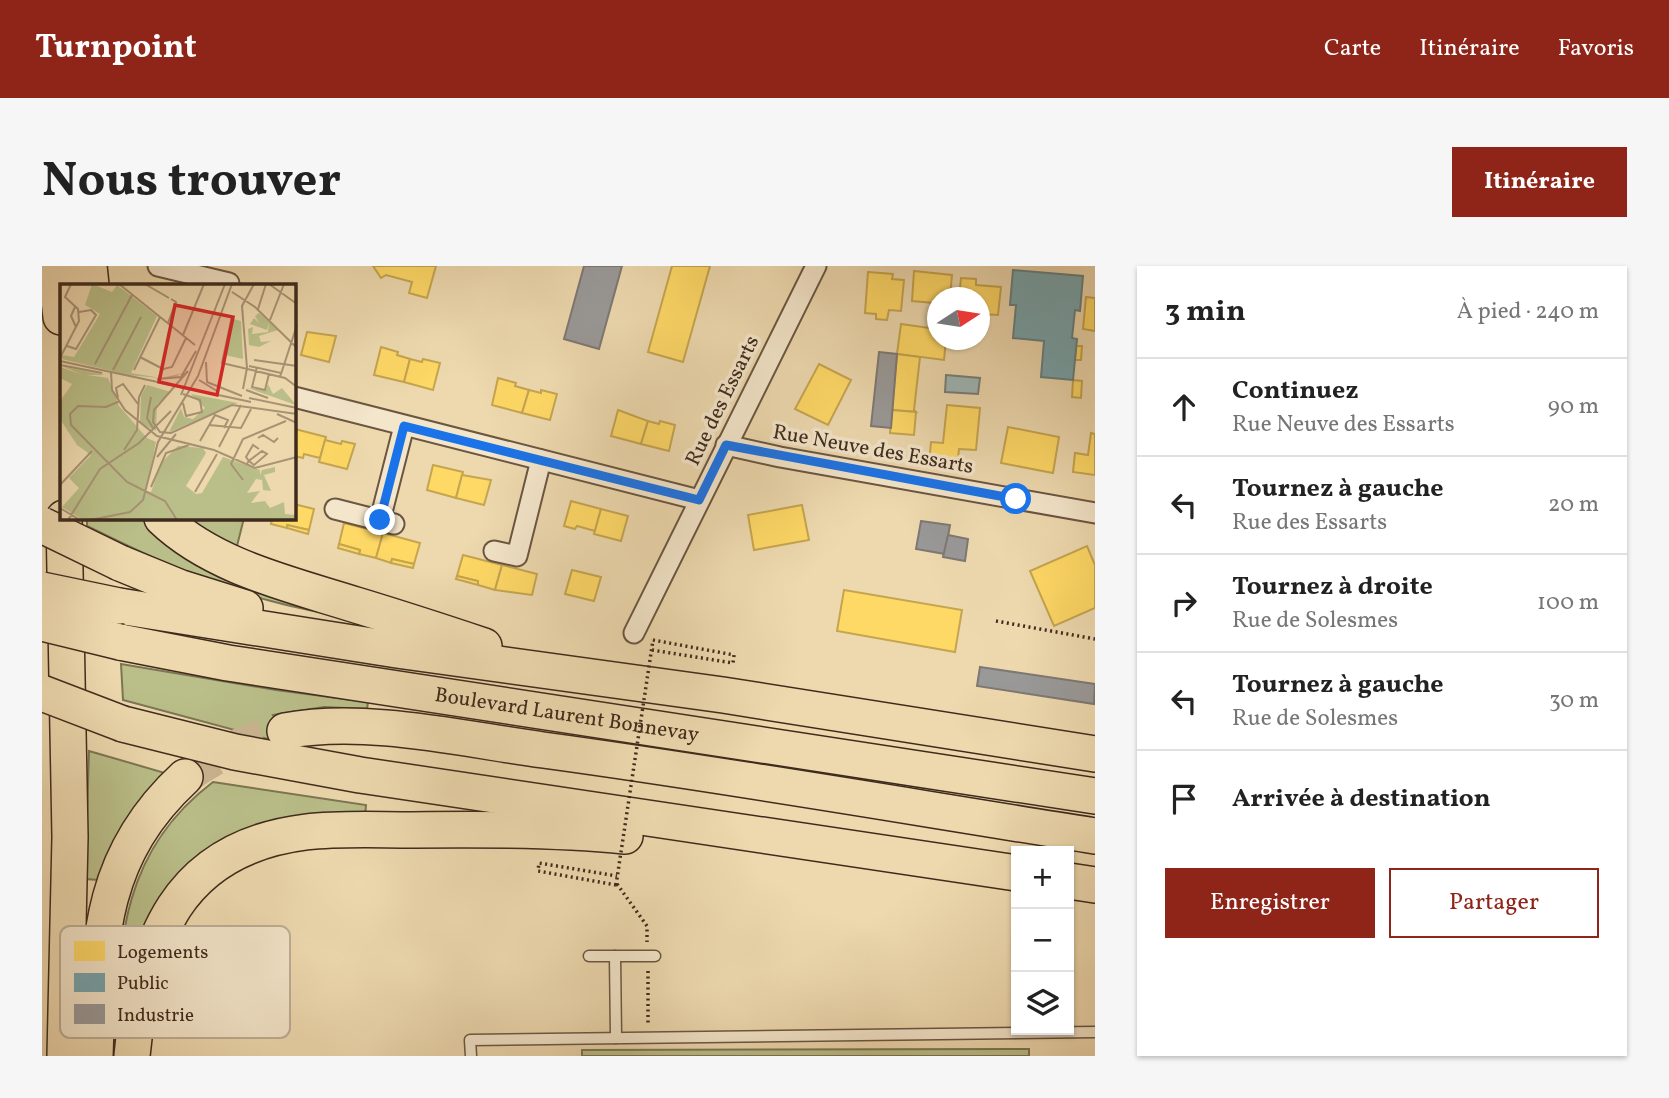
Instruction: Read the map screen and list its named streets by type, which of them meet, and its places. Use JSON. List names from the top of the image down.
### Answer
{
  "streets": {
    "highway": ["Boulevard Laurent Bonnevay"],
    "street": ["Rue des Essarts", "Rue Neuve des Essarts"]
  },
  "crossings": [
    ["Rue des Essarts", "Rue Neuve des Essarts"]
  ],
  "legend": ["Logements", "Public", "Industrie"],
  "north": "right",
  "page": {
    "header": "Turnpoint",
    "nav": ["Carte", "Itinéraire", "Favoris"],
    "buttons": [
      "Itinéraire",
      ["Enregistrer", "Partager"]
    ],
    "title": "Nous trouver",
    "heading": ["3 min", "À pied · 240 m"],
    "list": [
      ["Continuez", "Rue Neuve des Essarts", "90 m"],
      ["Tournez à gauche", "Rue des Essarts", "20 m"],
      ["Tournez à droite", "Rue de Solesmes", "100 m"],
      ["Tournez à gauche", "Rue de Solesmes", "30 m"],
      "Arrivée à destination"
    ],
    "map_buttons": ["+", "−"]
  }
}
